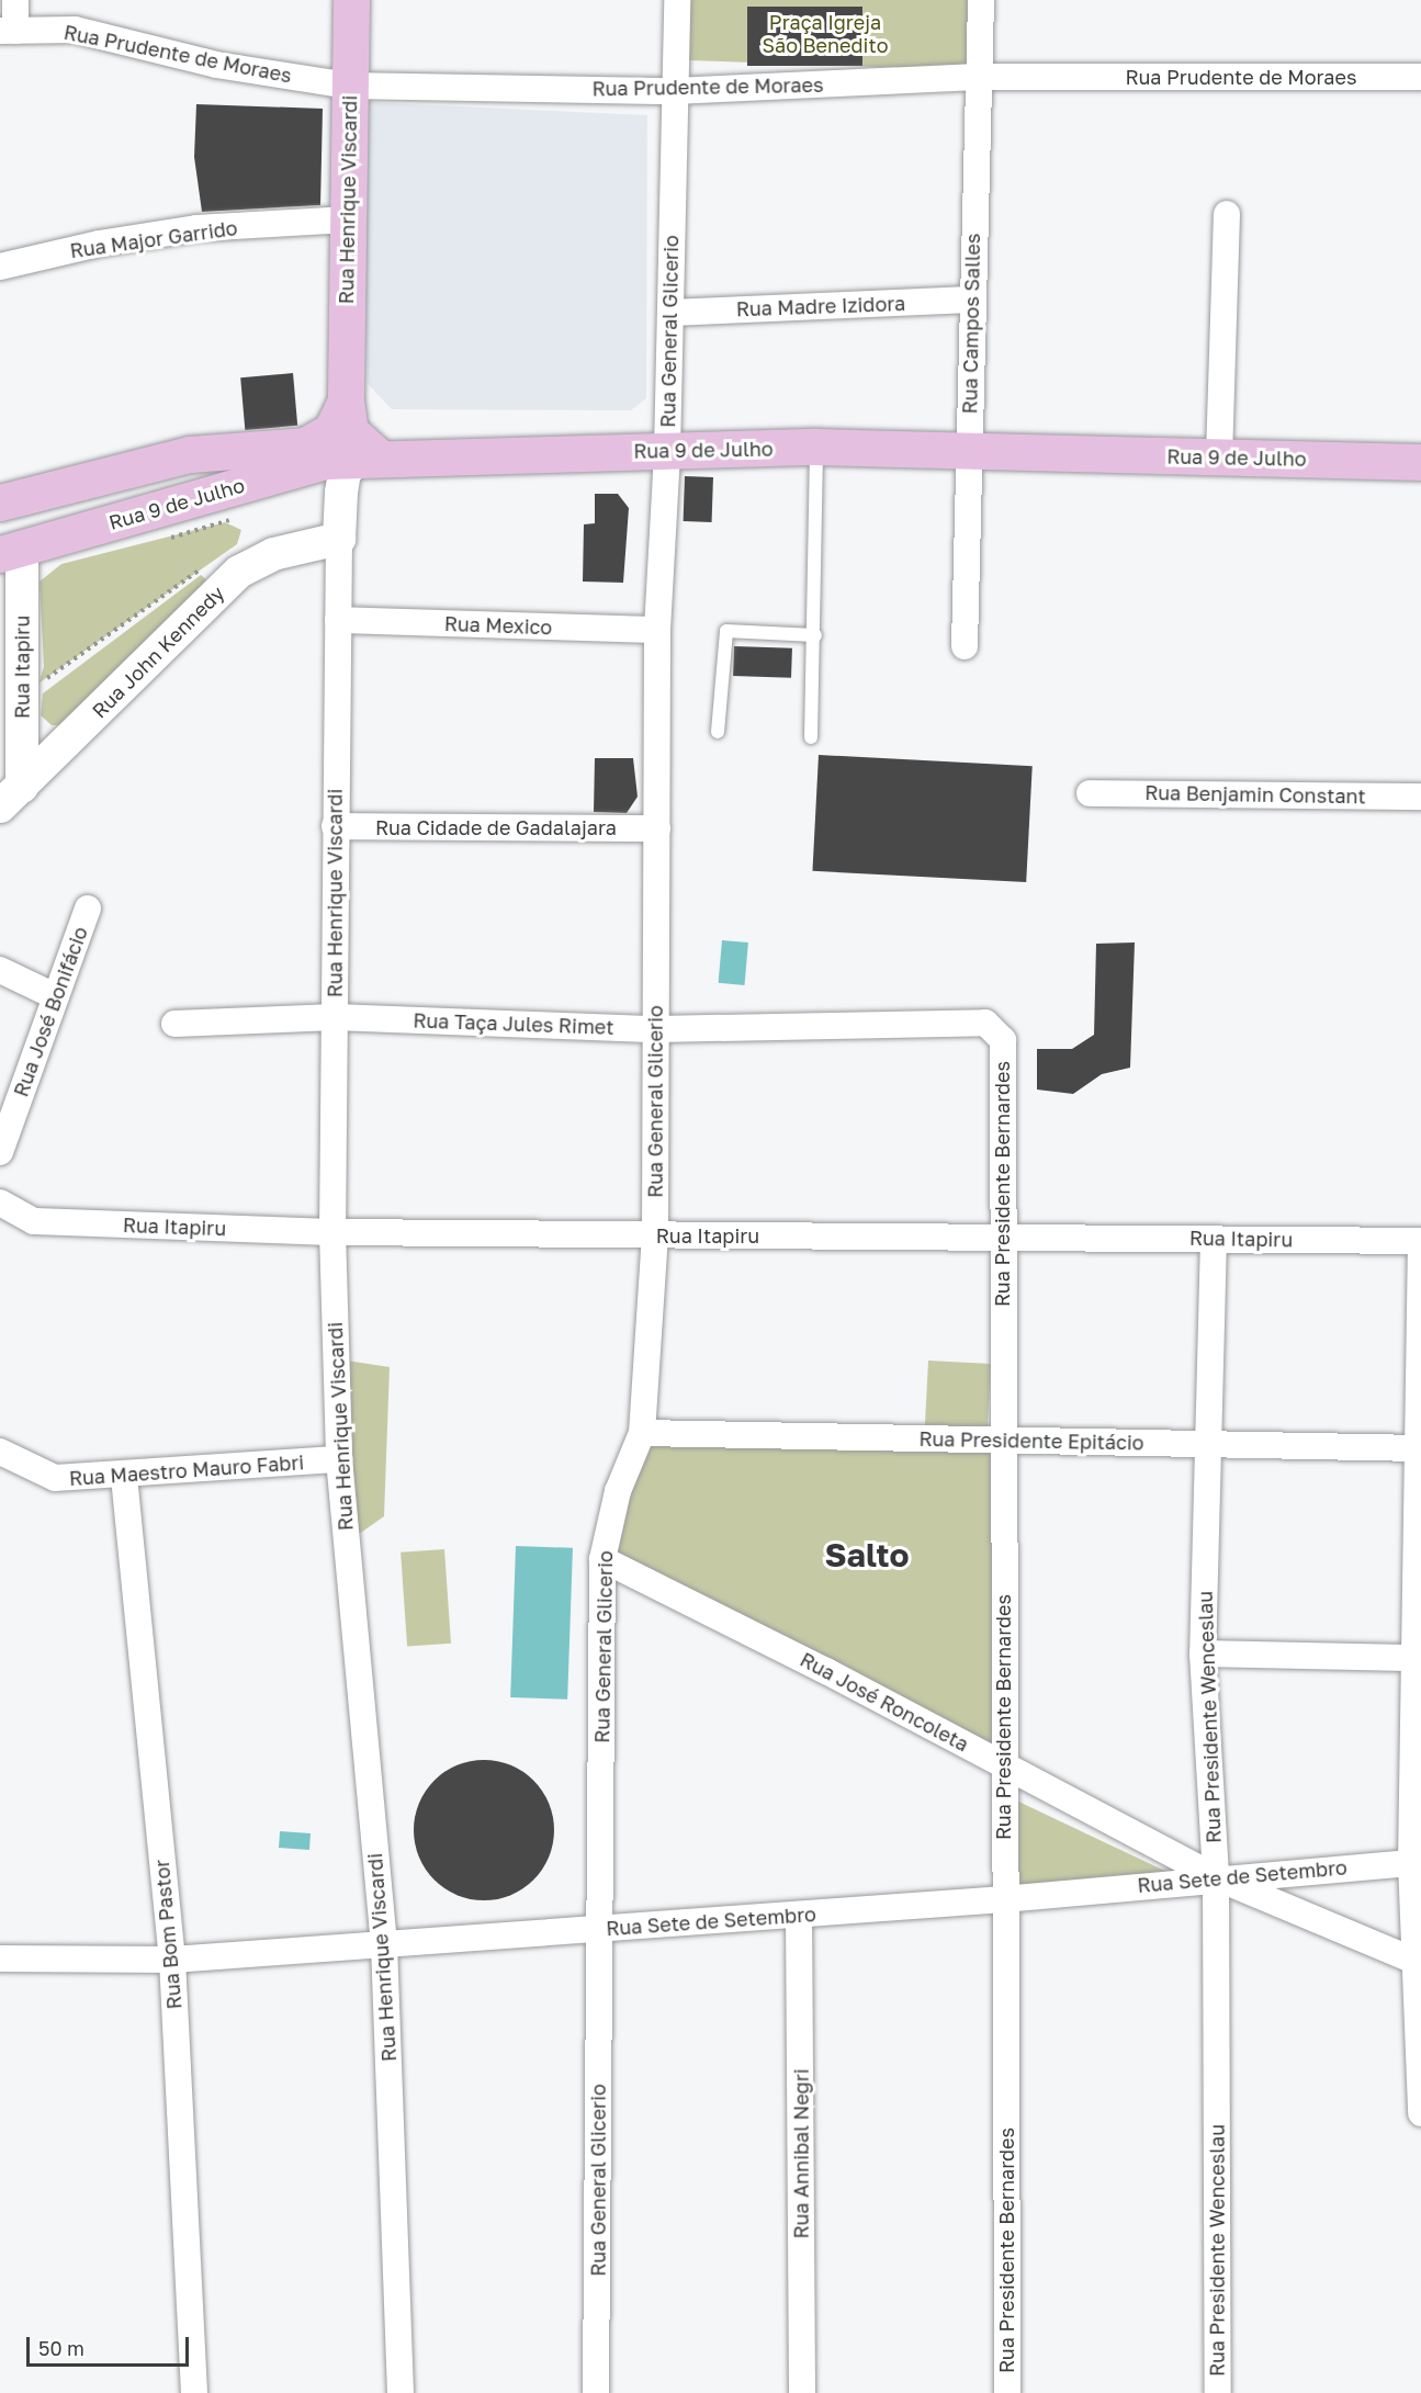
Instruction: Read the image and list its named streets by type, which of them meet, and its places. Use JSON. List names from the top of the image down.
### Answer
{
  "streets": {
    "main road": ["Rua Henrique Viscardi", "Rua 9 de Julho"],
    "street": [
      "Rua Prudente de Moraes",
      "Rua Major Garrido",
      "Rua Madre Izidora",
      "Rua Campos Salles",
      "Rua General Glicerio",
      "Rua Mexico",
      "Rua John Kennedy",
      "Rua Itapiru",
      "Rua Benjamin Constant",
      "Rua Cidade de Gadalajara",
      "Rua José Bonifácio",
      "Rua Taça Jules Rimet",
      "Rua Presidente Bernardes",
      "Rua Presidente Epitácio",
      "Rua Maestro Mauro Fabri",
      "Rua José Roncoleta",
      "Rua Presidente Wenceslau",
      "Rua Sete de Setembro",
      "Rua Bom Pastor",
      "Rua Annibal Negri"
    ]
  },
  "crossings": [
    ["Rua Prudente de Moraes", "Rua Henrique Viscardi"],
    ["Rua Prudente de Moraes", "Rua Campos Salles"],
    ["Rua Prudente de Moraes", "Rua General Glicerio"],
    ["Rua Henrique Viscardi", "Rua Major Garrido"],
    ["Rua Henrique Viscardi", "Rua 9 de Julho"],
    ["Rua Henrique Viscardi", "Rua Mexico"],
    ["Rua Henrique Viscardi", "Rua John Kennedy"],
    ["Rua Henrique Viscardi", "Rua Itapiru"],
    ["Rua Henrique Viscardi", "Rua Cidade de Gadalajara"],
    ["Rua Henrique Viscardi", "Rua Taça Jules Rimet"],
    ["Rua Henrique Viscardi", "Rua Maestro Mauro Fabri"],
    ["Rua Henrique Viscardi", "Rua Sete de Setembro"],
    ["Rua Madre Izidora", "Rua Campos Salles"],
    ["Rua Madre Izidora", "Rua General Glicerio"],
    ["Rua Campos Salles", "Rua 9 de Julho"],
    ["Rua General Glicerio", "Rua 9 de Julho"],
    ["Rua General Glicerio", "Rua Mexico"],
    ["Rua General Glicerio", "Rua Itapiru"],
    ["Rua General Glicerio", "Rua Cidade de Gadalajara"],
    ["Rua General Glicerio", "Rua Taça Jules Rimet"],
    ["Rua General Glicerio", "Rua Presidente Epitácio"],
    ["Rua General Glicerio", "Rua José Roncoleta"],
    ["Rua General Glicerio", "Rua Sete de Setembro"],
    ["Rua 9 de Julho", "Rua Itapiru"],
    ["Rua John Kennedy", "Rua Itapiru"],
    ["Rua Itapiru", "Rua Presidente Bernardes"],
    ["Rua Itapiru", "Rua Presidente Wenceslau"],
    ["Rua Taça Jules Rimet", "Rua Presidente Bernardes"],
    ["Rua Presidente Bernardes", "Rua Presidente Epitácio"],
    ["Rua Presidente Bernardes", "Rua José Roncoleta"],
    ["Rua Presidente Bernardes", "Rua Sete de Setembro"],
    ["Rua Presidente Epitácio", "Rua Presidente Wenceslau"],
    ["Rua Maestro Mauro Fabri", "Rua Bom Pastor"],
    ["Rua José Roncoleta", "Rua Presidente Wenceslau"],
    ["Rua José Roncoleta", "Rua Sete de Setembro"],
    ["Rua Presidente Wenceslau", "Rua Sete de Setembro"],
    ["Rua Sete de Setembro", "Rua Bom Pastor"],
    ["Rua Sete de Setembro", "Rua Annibal Negri"]
  ],
  "districts": ["Salto"],
  "parks": ["Praça Igreja São Benedito"],
  "scale_bar": "50 m"
}
